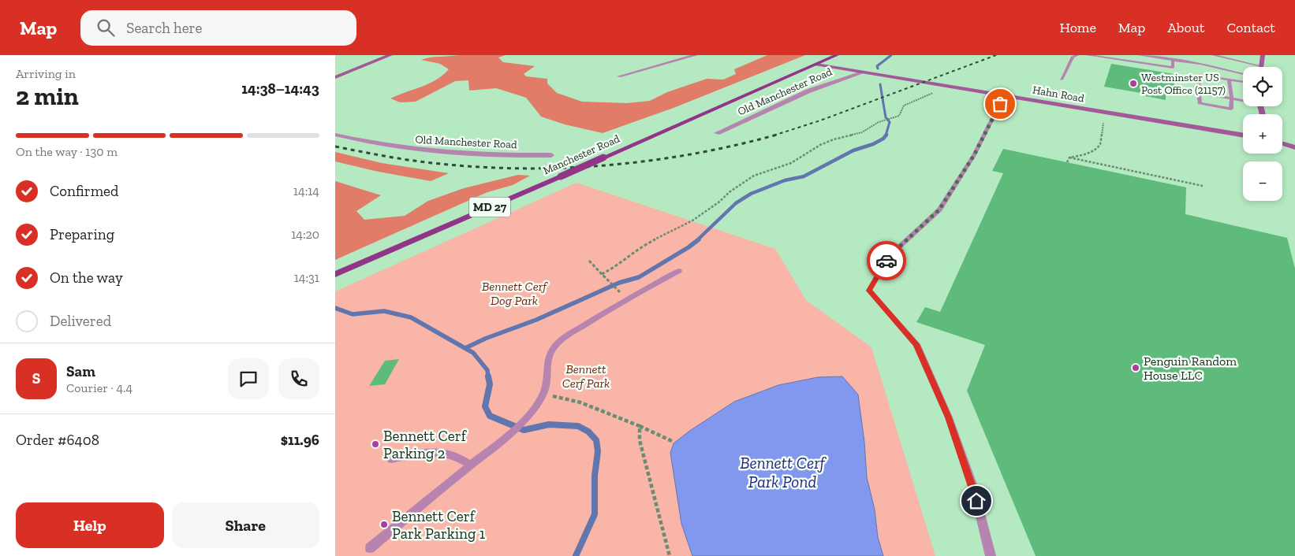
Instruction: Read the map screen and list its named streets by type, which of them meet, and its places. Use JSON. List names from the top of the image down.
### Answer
{
  "streets": {
    "main road": ["Hahn Road", "Manchester Road", "MD 27"],
    "street": ["Old Manchester Road"]
  },
  "crossings": [
    ["Old Manchester Road", "Hahn Road"],
    ["Hahn Road", "Manchester Road"]
  ],
  "water": ["Bennett Cerf Park Pond"],
  "parks": ["Bennett Cerf Dog Park", "Bennett Cerf Park"],
  "places": [
    "Westminster US Post Office (21157)",
    "Penguin Random House LLC",
    "Bennett Cerf Parking 2",
    "Bennett Cerf Park Parking 1"
  ],
  "page": {
    "header": "Map",
    "search": "Search here",
    "nav": [
      "Home",
      "Map",
      "About",
      "Contact"
    ],
    "heading": ["2 min", "Arriving in", "14:38–14:43"],
    "panel": [
      "Sam",
      "Courier · 4.4",
      "Order #6408",
      "$11.96"
    ],
    "map_buttons": ["+", "−"],
    "bar": "On the way · 130 m",
    "list": [
      ["Confirmed", "14:14"],
      ["Preparing", "14:20"],
      ["On the way", "14:31"],
      "Delivered"
    ],
    "round": "S",
    "buttons": ["Help", "Share"]
  }
}
